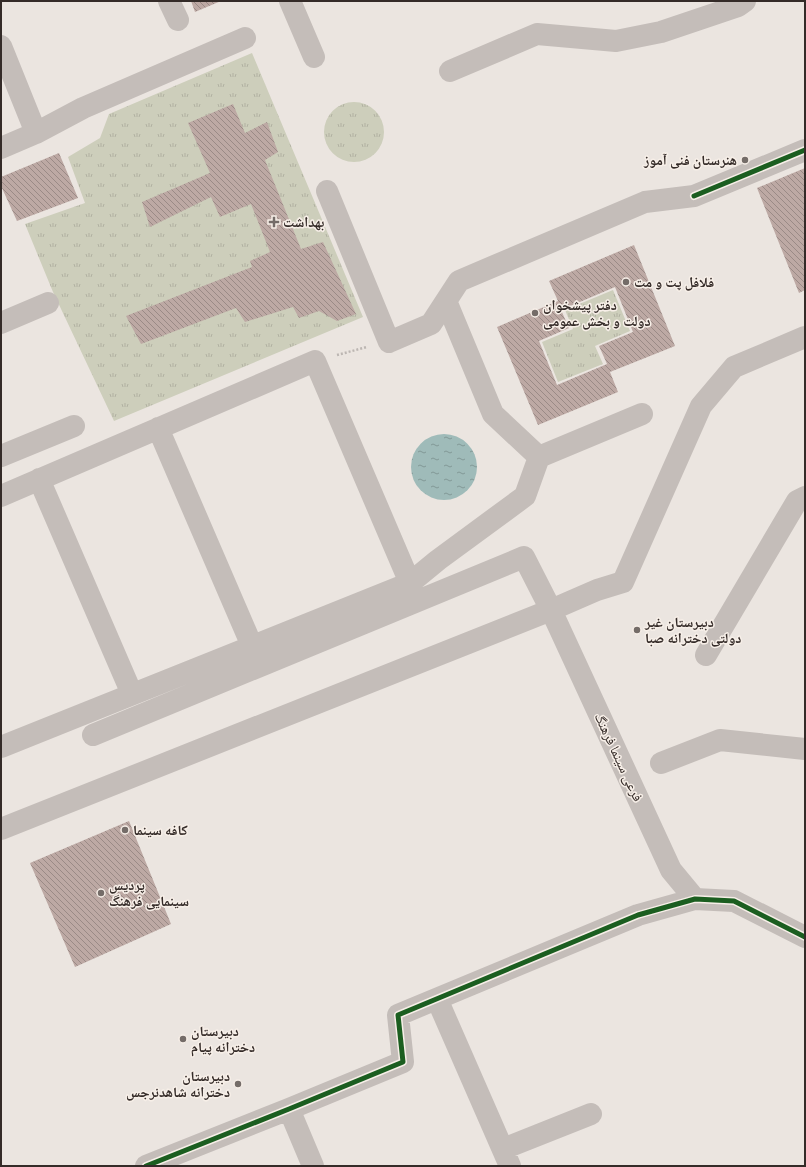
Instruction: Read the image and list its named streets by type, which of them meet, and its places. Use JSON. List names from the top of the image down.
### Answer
{
  "streets": {
    "street": ["فرعی سینما فرهنگ"]
  },
  "places": {
    "other": [
      "هنرستان فنی آموز",
      "فلافل پت و مت",
      "دفتر پیشخوان دولت و بخش عمومی",
      "دبیرستان غیر دولتی دخترانه صبا",
      "کافه سینما",
      "پردیس سینمایی فرهنگ",
      "دبیرستان دخترانه پیام",
      "دبیرستان دخترانه شاهدنرجس"
    ],
    "health": ["بهداشت"]
  }
}
